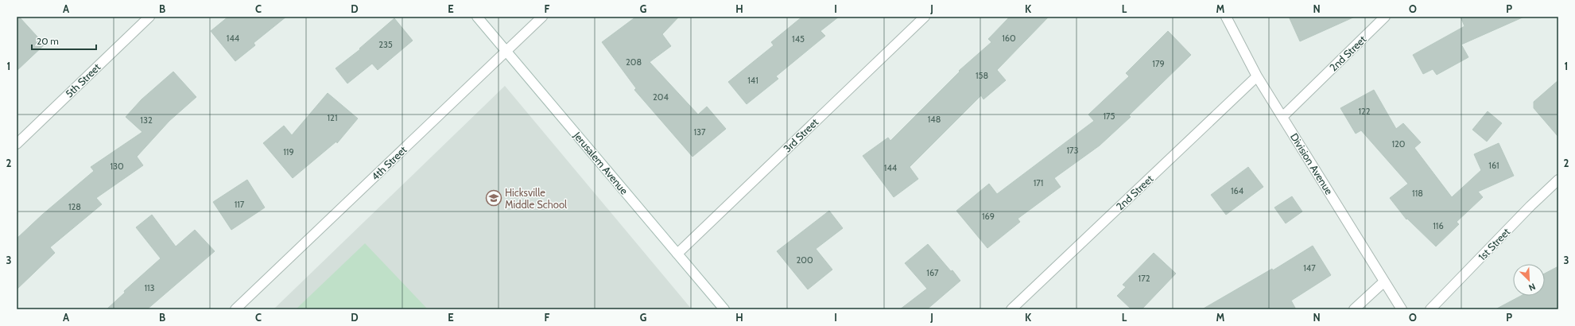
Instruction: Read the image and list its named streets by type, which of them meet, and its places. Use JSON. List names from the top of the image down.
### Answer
{
  "streets": {
    "street": [
      "2nd Street",
      "5th Street",
      "3rd Street",
      "4th Street",
      "Jerusalem Avenue",
      "Division Avenue",
      "1st Street"
    ]
  },
  "crossings": [
    ["2nd Street", "Division Avenue"],
    ["3rd Street", "Jerusalem Avenue"],
    ["4th Street", "Jerusalem Avenue"]
  ],
  "places": {
    "school or university": ["Hicksville Middle School"]
  },
  "house_numbers": [
    "144",
    "160",
    "145",
    "235",
    "208",
    "179",
    "158",
    "141",
    "204",
    "122",
    "175",
    "121",
    "148",
    "132",
    "137",
    "120",
    "173",
    "119",
    "161",
    "130",
    "144",
    "171",
    "164",
    "118",
    "117",
    "128",
    "169",
    "116",
    "200",
    "147",
    "167",
    "172",
    "113"
  ],
  "scale_bar": "20 m",
  "north": "bottom right",
  "grid": {
    "columns": [
      "A",
      "B",
      "C",
      "D",
      "E",
      "F",
      "G",
      "H",
      "I",
      "J",
      "K",
      "L",
      "M",
      "N",
      "O",
      "P"
    ],
    "rows": ["1", "2", "3"]
  }
}
